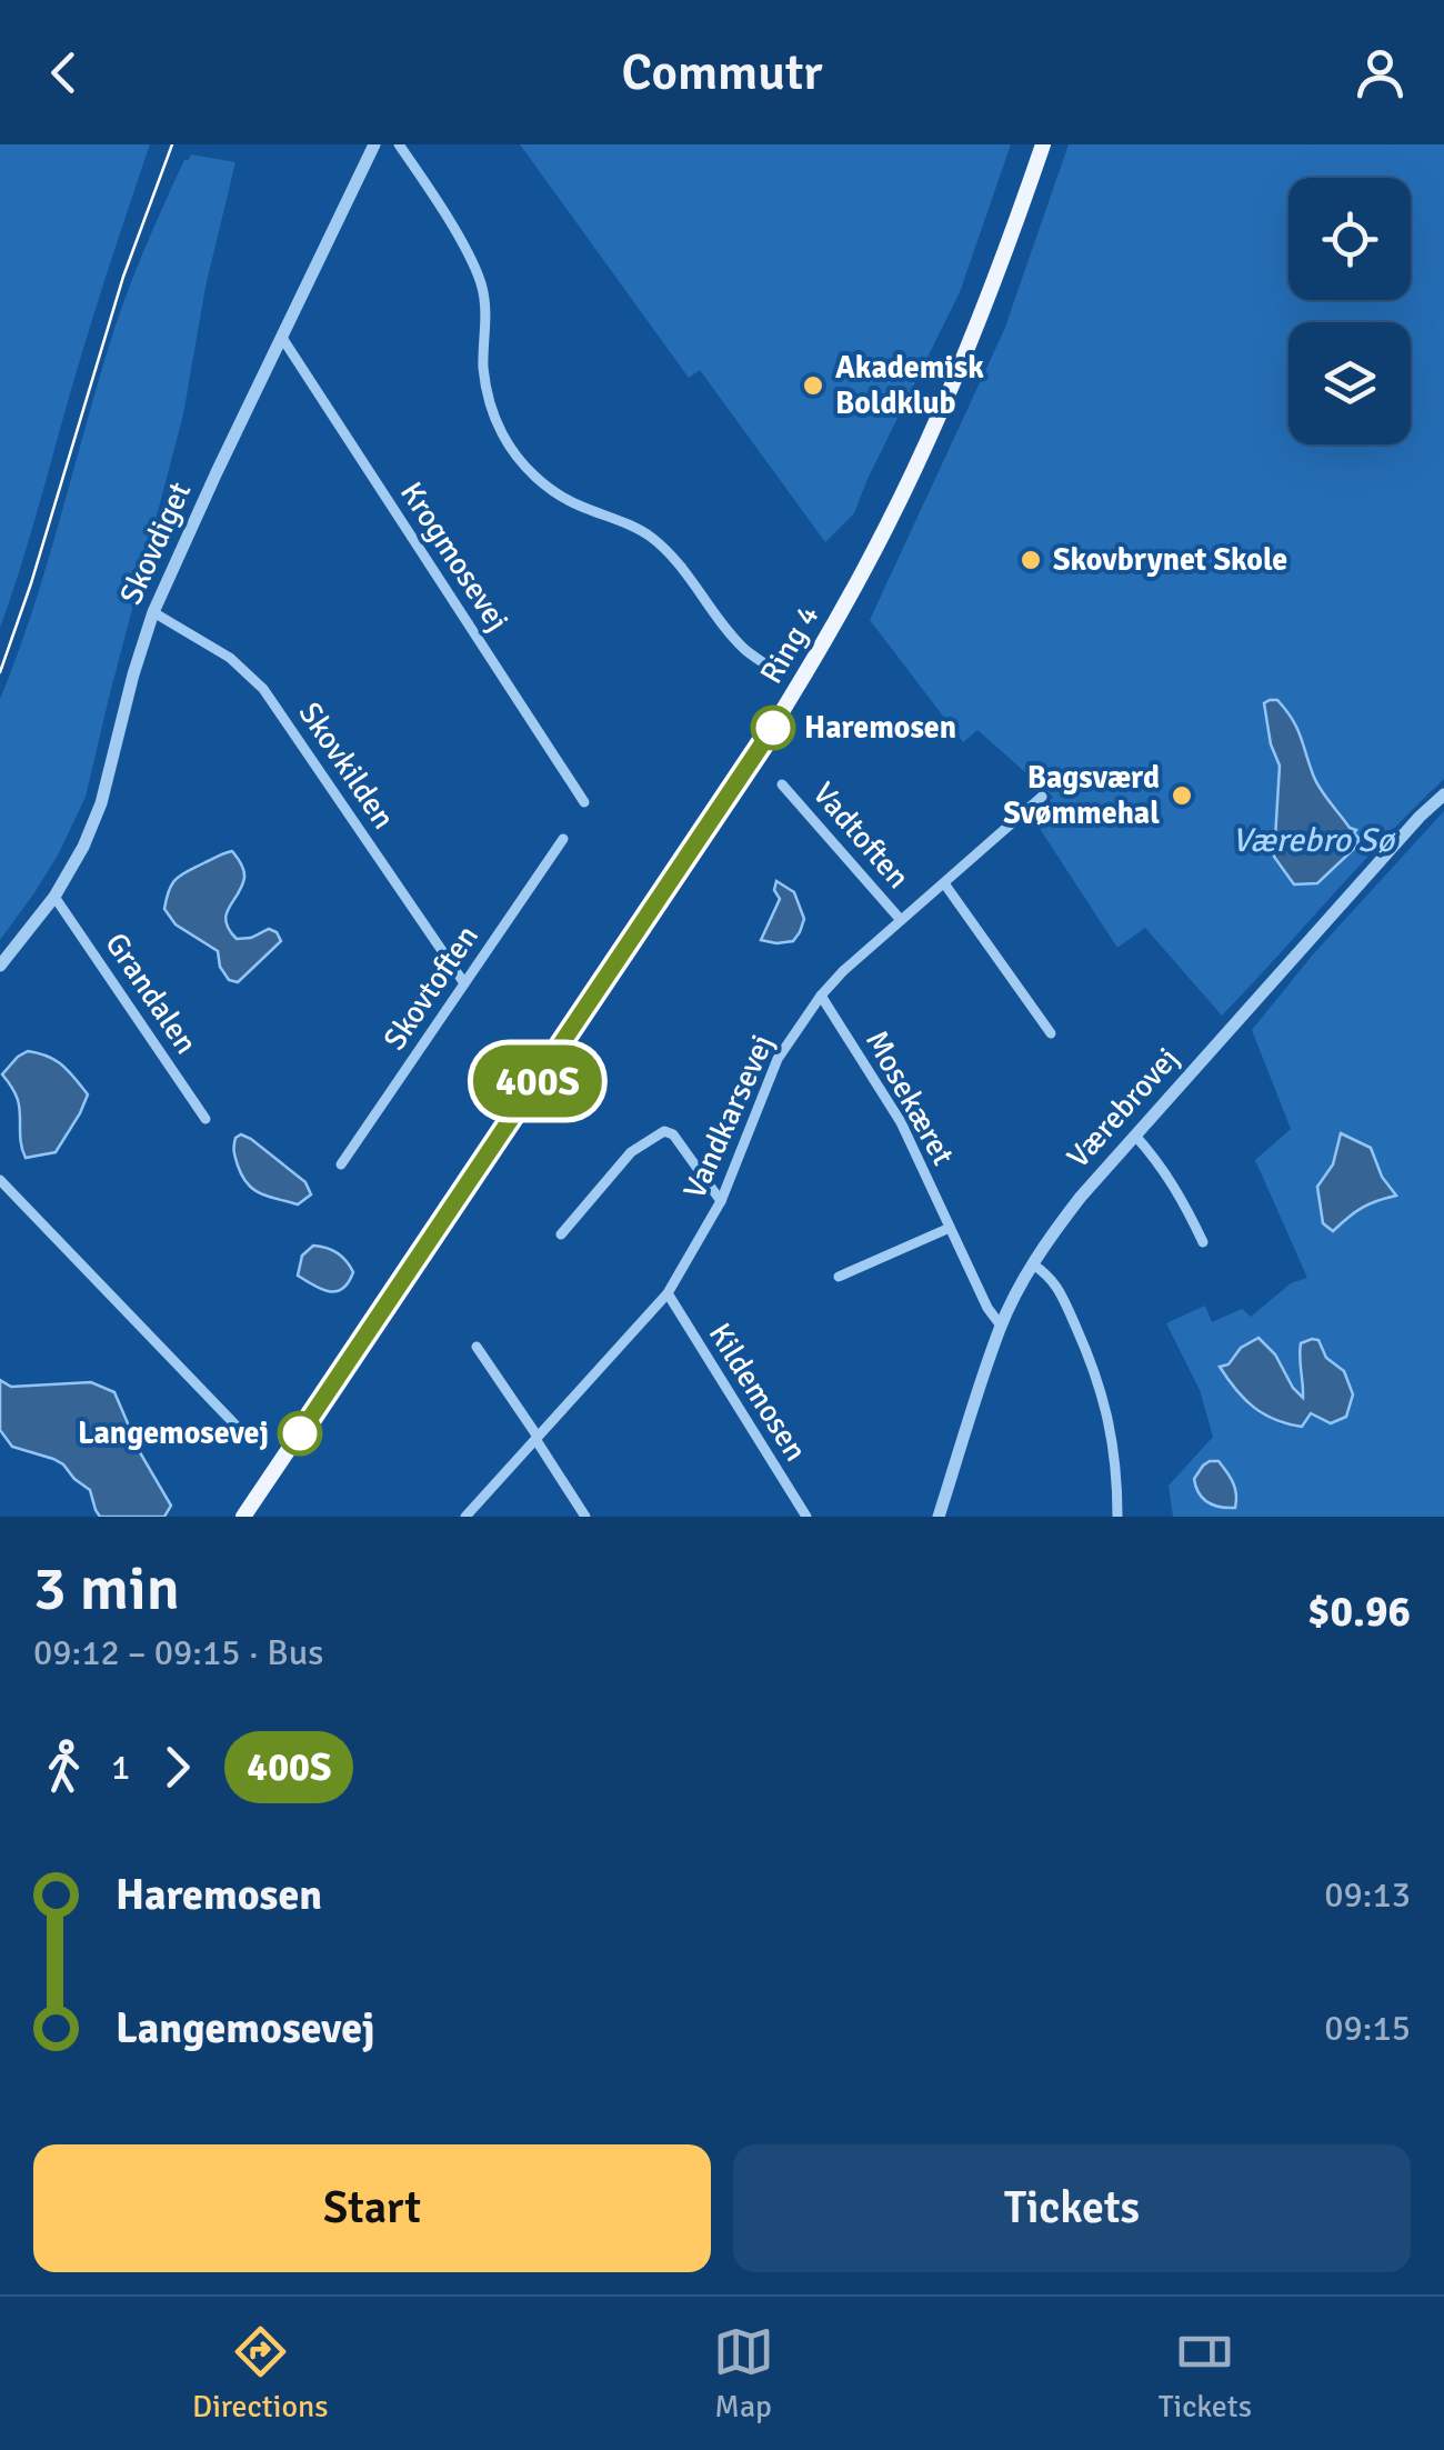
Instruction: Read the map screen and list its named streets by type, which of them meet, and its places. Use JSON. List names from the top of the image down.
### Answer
{
  "streets": {
    "main road": ["Ring 4"],
    "street": [
      "Skovdiget",
      "Krogmosevej",
      "Skovkilden",
      "Vadtoften",
      "Skovtoften",
      "Grandalen",
      "Mosekæret",
      "Værebrovej",
      "Vandkarsevej",
      "Kildemosen"
    ]
  },
  "crossings": [
    ["Skovdiget", "Krogmosevej"],
    ["Skovdiget", "Skovkilden"],
    ["Skovdiget", "Grandalen"],
    ["Skovkilden", "Skovtoften"],
    ["Vadtoften", "Vandkarsevej"],
    ["Mosekæret", "Værebrovej"],
    ["Mosekæret", "Vandkarsevej"],
    ["Vandkarsevej", "Kildemosen"]
  ],
  "water": ["Værebro Sø"],
  "places": [
    "Akademisk Boldklub",
    "Skovbrynet Skole",
    "Haremosen",
    "Bagsværd Svømmehal",
    "Langemosevej"
  ],
  "lines": ["bus line 400S"],
  "page": {
    "header": "Commutr",
    "on_map": "400S",
    "heading": ["3 min", "09:12 – 09:15 · Bus", "$0.96"],
    "legs": ["1", "400S"],
    "list": [
      {
        "name": "Haremosen",
        "value": "09:13"
      },
      {
        "name": "Langemosevej",
        "value": "09:15"
      }
    ],
    "buttons": ["Start", "Tickets"],
    "tabs": ["Directions", "Map", "Tickets"]
  }
}
